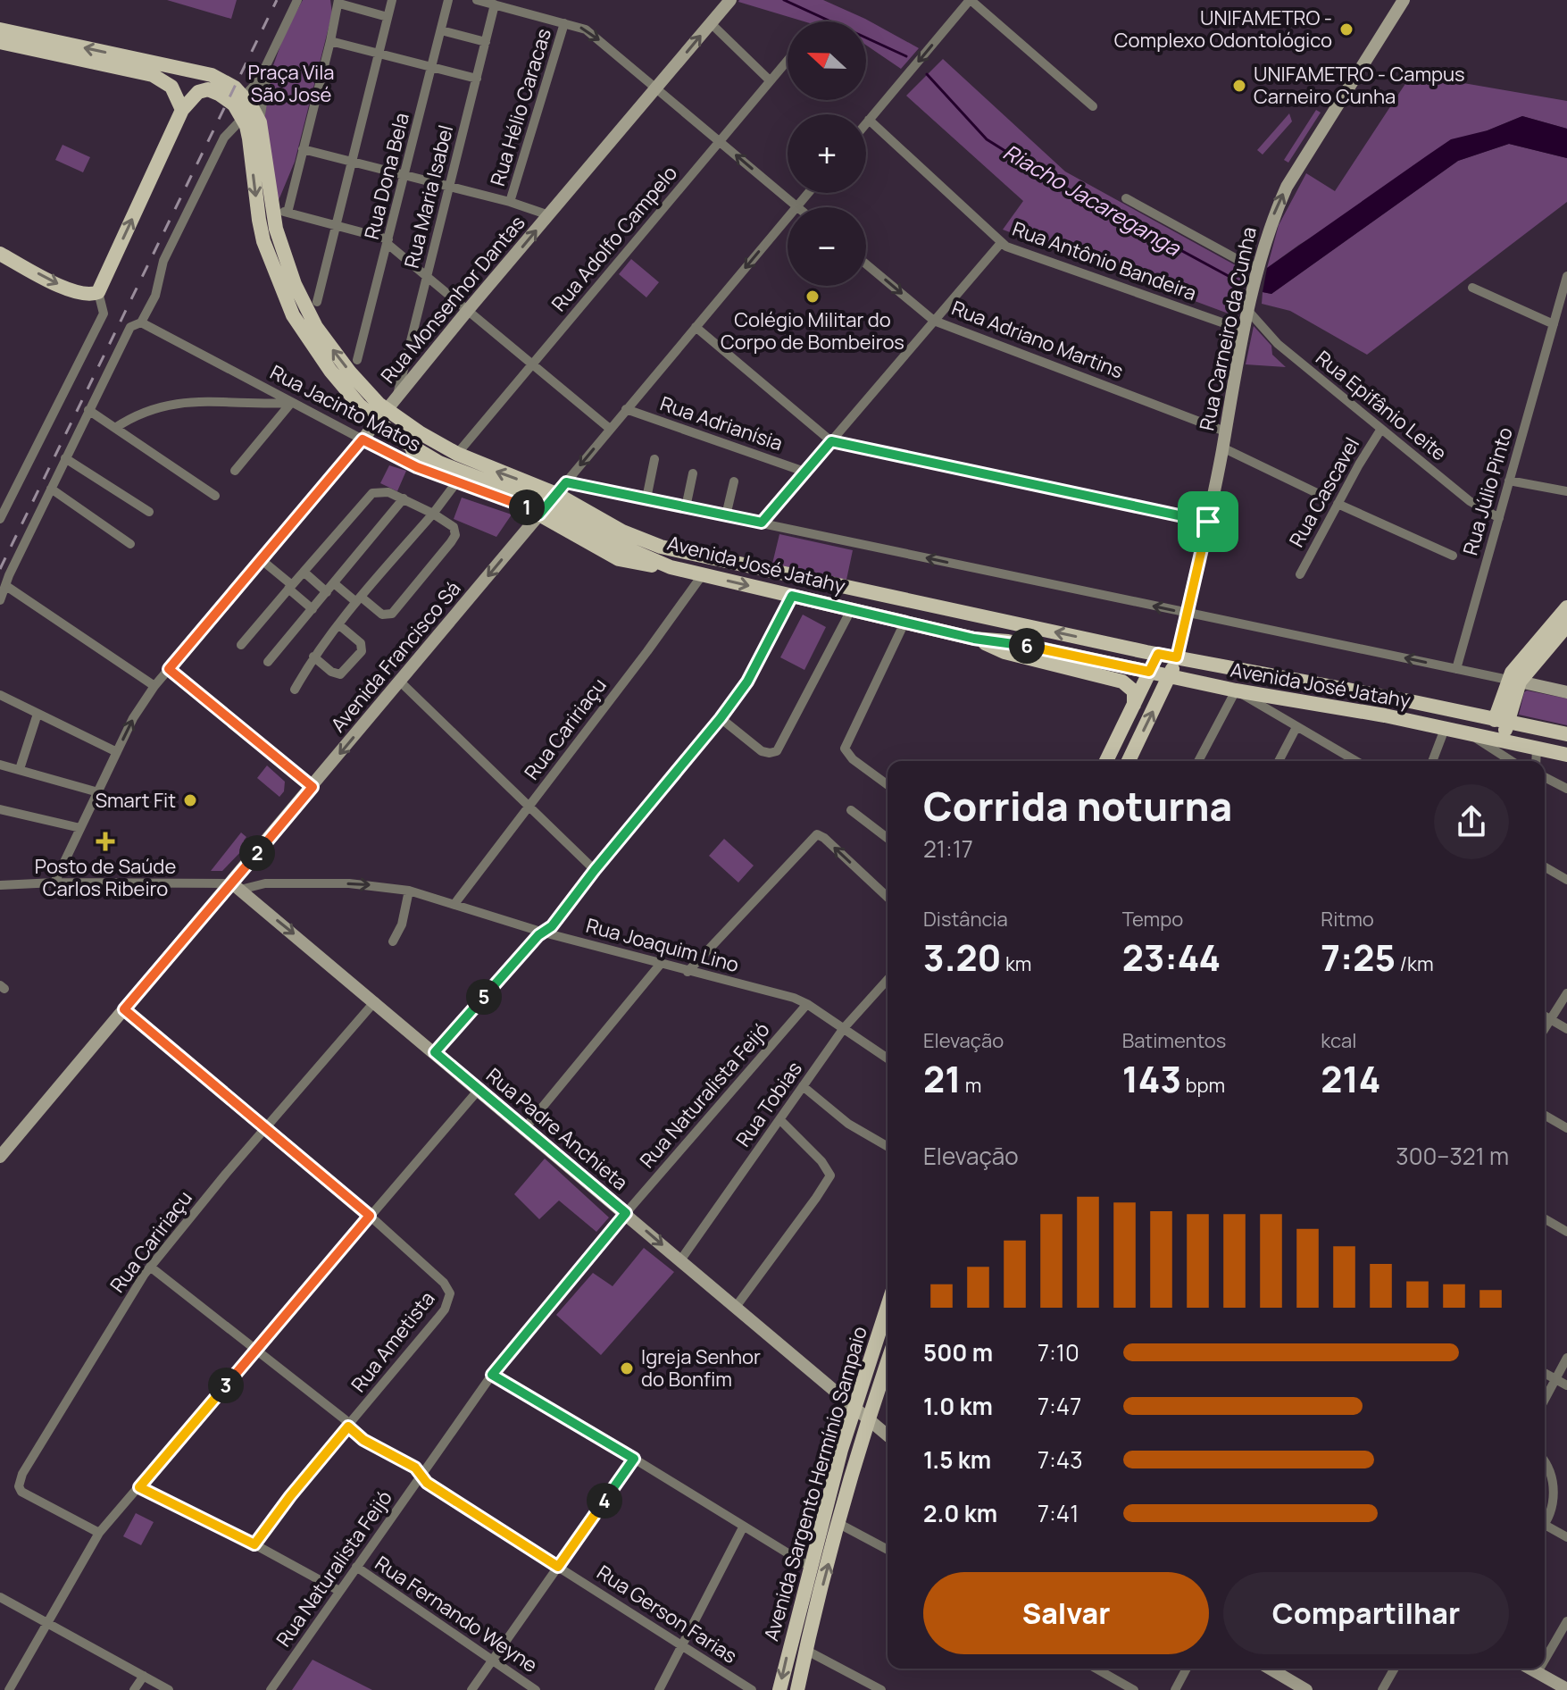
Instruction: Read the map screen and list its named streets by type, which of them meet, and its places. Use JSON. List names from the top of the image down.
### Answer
{
  "streets": {
    "main road": ["Avenida José Jatahy", "Avenida Sargento Hermínio Sampaio"],
    "street": [
      "Rua Hélio Caracas",
      "Rua Dona Bela",
      "Rua Maria Isabel",
      "Rua Adolfo Campelo",
      "Rua Antônio Bandeira",
      "Rua Monsenhor Dantas",
      "Rua Carneiro da Cunha",
      "Rua Adriano Martins",
      "Rua Epifânio Leite",
      "Rua Jacinto Matos",
      "Rua Adrianísia",
      "Rua Júlio Pinto",
      "Rua Cascavel",
      "Avenida Francisco Sá",
      "Rua Caririaçu",
      "Rua Joaquim Lino",
      "Rua Naturalista Feijó",
      "Rua Tobias",
      "Rua Padre Anchieta",
      "Rua Ametista",
      "Rua Fernando Weyne",
      "Rua Gerson Farias"
    ]
  },
  "crossings": [
    ["Rua Maria Isabel", "Rua Monsenhor Dantas"],
    ["Rua Adolfo Campelo", "Avenida José Jatahy"],
    ["Rua Antônio Bandeira", "Rua Carneiro da Cunha"],
    ["Rua Monsenhor Dantas", "Rua Jacinto Matos"],
    ["Rua Monsenhor Dantas", "Avenida José Jatahy"],
    ["Rua Monsenhor Dantas", "Rua Joaquim Lino"],
    ["Rua Carneiro da Cunha", "Rua Adriano Martins"],
    ["Rua Carneiro da Cunha", "Rua Epifânio Leite"],
    ["Rua Carneiro da Cunha", "Avenida José Jatahy"],
    ["Rua Epifânio Leite", "Rua Júlio Pinto"],
    ["Rua Epifânio Leite", "Rua Cascavel"],
    ["Rua Jacinto Matos", "Avenida José Jatahy"],
    ["Rua Jacinto Matos", "Avenida Francisco Sá"],
    ["Rua Adrianísia", "Avenida Francisco Sá"],
    ["Rua Júlio Pinto", "Avenida José Jatahy"],
    ["Avenida José Jatahy", "Avenida Francisco Sá"],
    ["Avenida José Jatahy", "Rua Caririaçu"],
    ["Avenida Francisco Sá", "Rua Joaquim Lino"],
    ["Avenida Francisco Sá", "Rua Padre Anchieta"],
    ["Rua Caririaçu", "Rua Joaquim Lino"],
    ["Rua Caririaçu", "Rua Padre Anchieta"],
    ["Rua Caririaçu", "Rua Gerson Farias"],
    ["Rua Joaquim Lino", "Rua Naturalista Feijó"],
    ["Rua Joaquim Lino", "Rua Tobias"],
    ["Rua Joaquim Lino", "Rua Padre Anchieta"],
    ["Rua Naturalista Feijó", "Rua Padre Anchieta"],
    ["Rua Naturalista Feijó", "Rua Fernando Weyne"],
    ["Rua Naturalista Feijó", "Rua Gerson Farias"],
    ["Rua Tobias", "Rua Padre Anchieta"],
    ["Rua Padre Anchieta", "Avenida Sargento Hermínio Sampaio"],
    ["Rua Ametista", "Rua Gerson Farias"]
  ],
  "one_way": ["Rua Carneiro da Cunha"],
  "water": ["Riacho Jacareganga"],
  "parks": ["Praça Vila São José"],
  "places": {
    "other": [
      "UNIFAMETRO - Complexo Odontológico",
      "UNIFAMETRO - Campus Carneiro Cunha",
      "Colégio Militar do Corpo de Bombeiros",
      "Smart Fit",
      "Igreja Senhor do Bonfim"
    ],
    "health": ["Posto de Saúde Carlos Ribeiro"]
  },
  "north": "left",
  "page": {
    "map_buttons": ["+", "−"],
    "pins": [
      "1",
      "6",
      "2",
      "5",
      "3",
      "4"
    ],
    "heading": ["Corrida noturna", "21:17"],
    "stats": [
      ["Distância", "3.20 km"],
      ["Tempo", "23:44"],
      ["Ritmo", "7:25 /km"],
      ["Elevação", "21 m"],
      ["Batimentos", "143 bpm"],
      ["kcal", "214"]
    ],
    "chart": ["Elevação", "300–321 m"],
    "list": [
      {
        "name": "500 m",
        "note": "7:10"
      },
      {
        "name": "1.0 km",
        "note": "7:47"
      },
      {
        "name": "1.5 km",
        "note": "7:43"
      },
      {
        "name": "2.0 km",
        "note": "7:41"
      }
    ],
    "buttons": ["Salvar", "Compartilhar"]
  }
}
